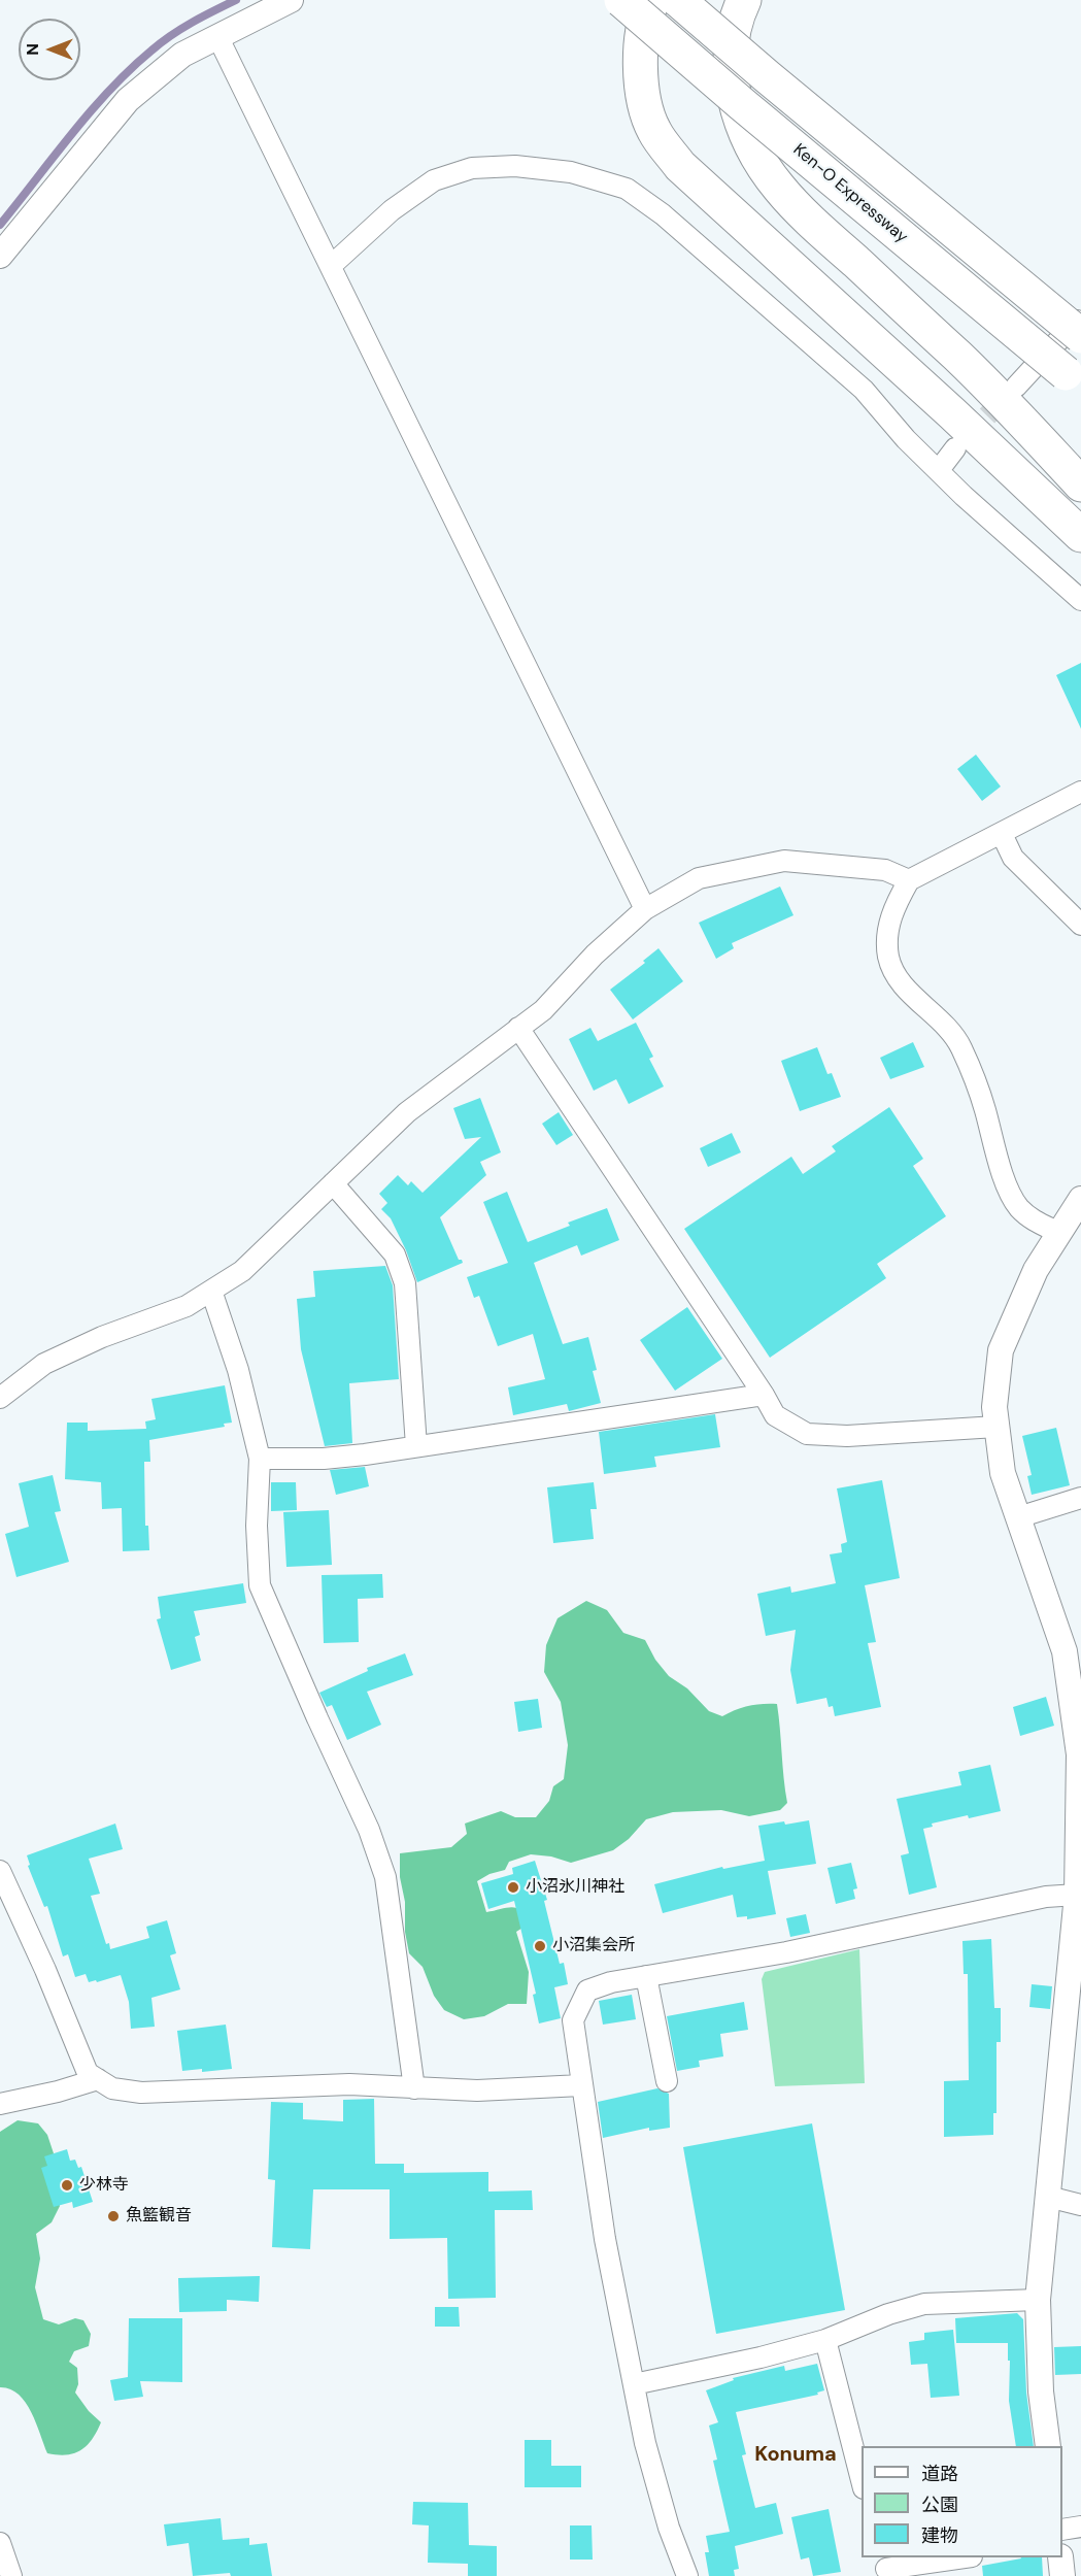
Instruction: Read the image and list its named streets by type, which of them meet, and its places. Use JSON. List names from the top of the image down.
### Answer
{
  "streets": {
    "highway": ["Ken-O Expressway"]
  },
  "districts": ["Konuma"],
  "places": [
    "小沼氷川神社",
    "小沼集会所",
    "少林寺",
    "魚籃観音"
  ],
  "legend": ["道路", "公園", "建物"],
  "north": "left"
}
